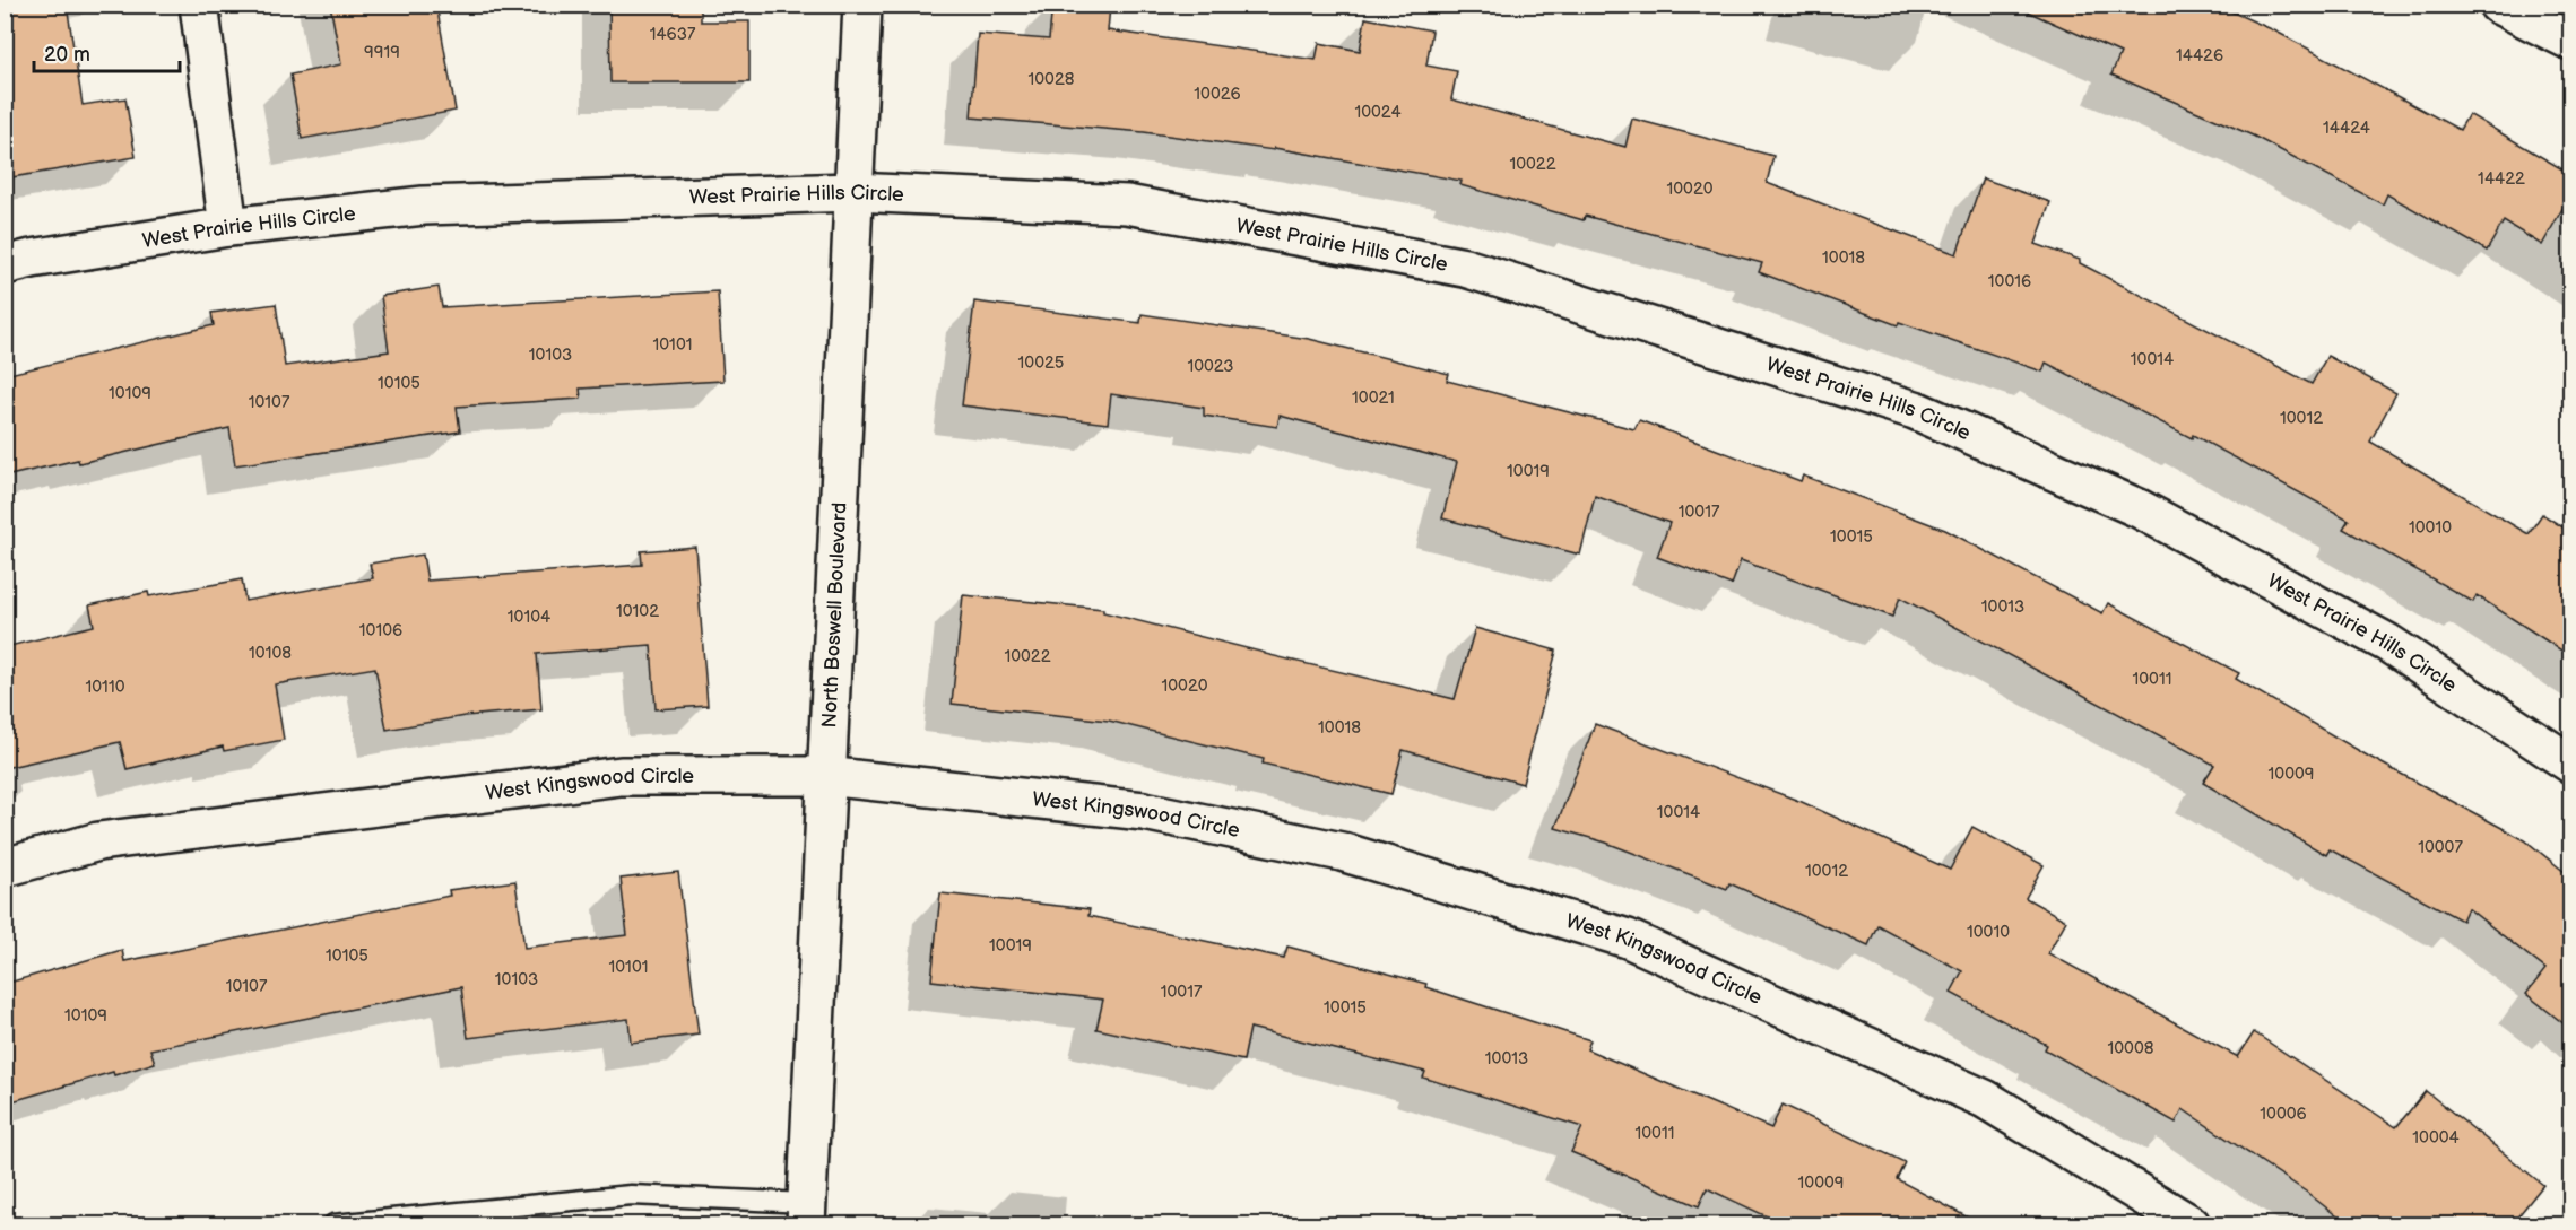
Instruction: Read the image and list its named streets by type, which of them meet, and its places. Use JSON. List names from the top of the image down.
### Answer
{
  "streets": {
    "street": ["West Prairie Hills Circle", "North Boswell Boulevard", "West Kingswood Circle"]
  },
  "crossings": [
    ["West Prairie Hills Circle", "North Boswell Boulevard"],
    ["North Boswell Boulevard", "West Kingswood Circle"]
  ],
  "house_numbers": [
    "14637",
    "9919",
    "14426",
    "10028",
    "10026",
    "10024",
    "14424",
    "10022",
    "14422",
    "10020",
    "10018",
    "10016",
    "10101",
    "10103",
    "10014",
    "10025",
    "10023",
    "10105",
    "10109",
    "10021",
    "10107",
    "10012",
    "10019",
    "10017",
    "10010",
    "10015",
    "10013",
    "10102",
    "10104",
    "10106",
    "10108",
    "10022",
    "10011",
    "10020",
    "10110",
    "10018",
    "10009",
    "10014",
    "10007",
    "10012",
    "10010",
    "10019",
    "10105",
    "10101",
    "10103",
    "10107",
    "10017",
    "10015",
    "10109",
    "10008",
    "10013",
    "10006",
    "10011",
    "10004",
    "10009"
  ],
  "scale_bar": "20 m"
}
